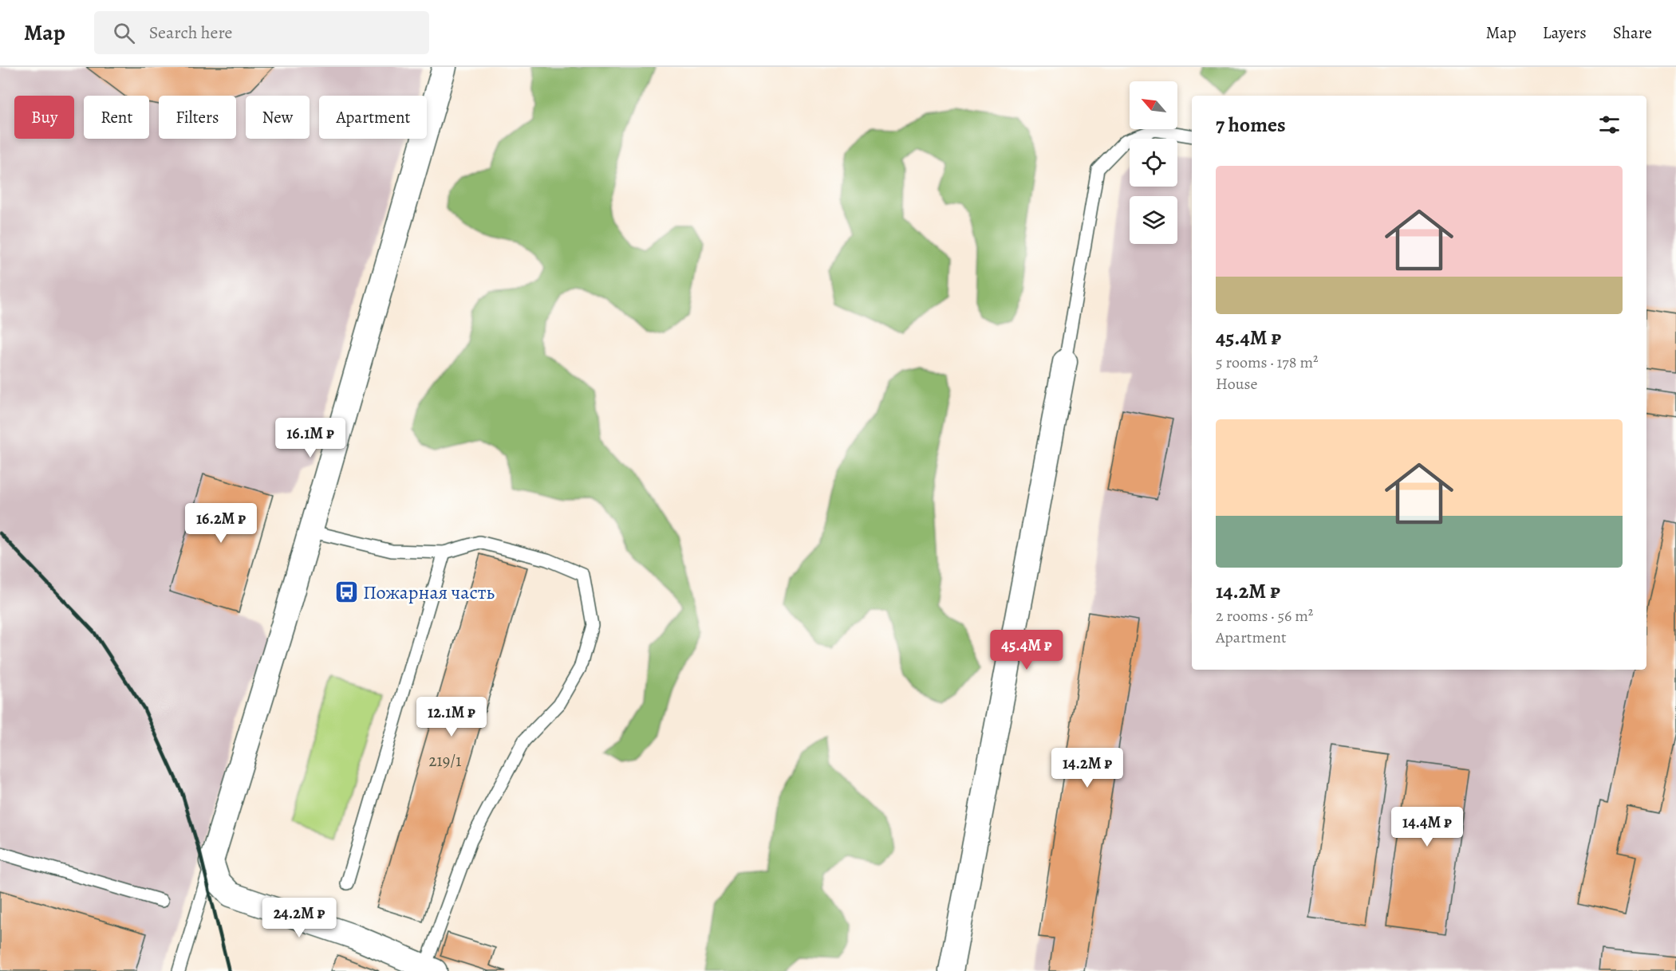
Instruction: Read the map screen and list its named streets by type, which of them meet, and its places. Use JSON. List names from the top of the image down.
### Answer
{
  "places": {
    "bus stop": ["Пожарная часть"]
  },
  "house_numbers": ["219/1"],
  "north": "top left",
  "page": {
    "header": "Map",
    "search": "Search here",
    "nav": ["Map", "Layers", "Share"],
    "chip": [
      "Buy",
      "Rent",
      "Filters",
      "New",
      "Apartment"
    ],
    "heading": "7 homes",
    "list": [
      {
        "name": "45.4M ₽",
        "note": "5 rooms · 178 m² · House"
      },
      {
        "name": "14.2M ₽",
        "note": "2 rooms · 56 m² · Apartment"
      }
    ],
    "price": [
      "16.1M ₽",
      "16.2M ₽",
      "45.4M ₽",
      "12.1M ₽",
      "14.2M ₽",
      "14.4M ₽",
      "24.2M ₽"
    ]
  }
}
